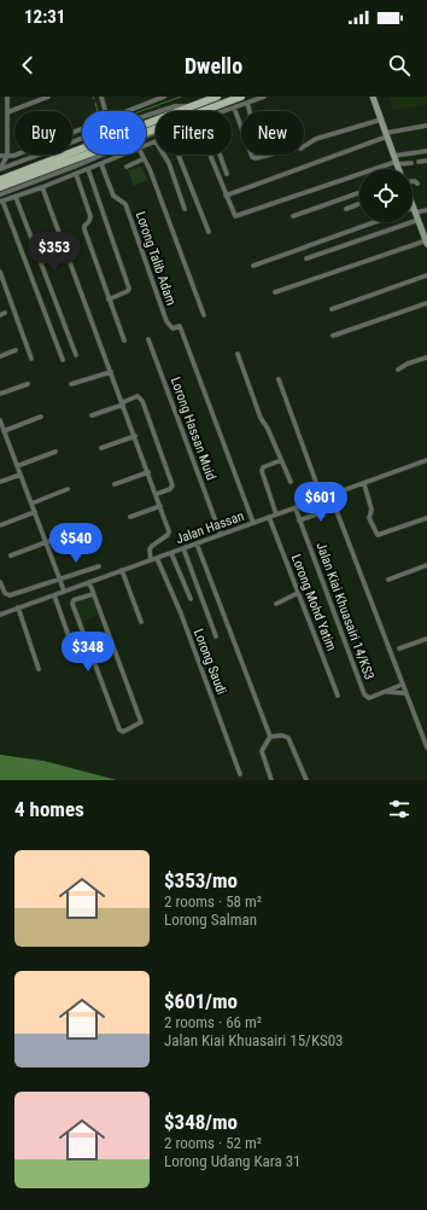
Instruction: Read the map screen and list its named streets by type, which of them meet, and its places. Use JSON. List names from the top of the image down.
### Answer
{
  "streets": {
    "street": [
      "Lorong Talib Adam",
      "Lorong Hassan Muid",
      "Jalan Hassan",
      "Lorong Mohd Yatim",
      "Jalan Kiai Khuasairi 14/KS3",
      "Lorong Saudi"
    ]
  },
  "crossings": [
    ["Lorong Talib Adam", "Jalan Hassan"],
    ["Lorong Hassan Muid", "Jalan Hassan"],
    ["Jalan Hassan", "Lorong Mohd Yatim"],
    ["Jalan Hassan", "Jalan Kiai Khuasairi 14/KS3"],
    ["Jalan Hassan", "Lorong Saudi"]
  ],
  "page": {
    "status": "12:31",
    "header": "Dwello",
    "chip": [
      "Buy",
      "Rent",
      "Filters",
      "New"
    ],
    "price": [
      "$353",
      "$601",
      "$540",
      "$348"
    ],
    "heading": "4 homes",
    "list": [
      {
        "name": "$353/mo",
        "note": "2 rooms · 58 m² · Lorong Salman"
      },
      {
        "name": "$601/mo",
        "note": "2 rooms · 66 m² · Jalan Kiai Khuasairi 15/KS03"
      },
      {
        "name": "$348/mo",
        "note": "2 rooms · 52 m² · Lorong Udang Kara 31"
      }
    ]
  }
}
